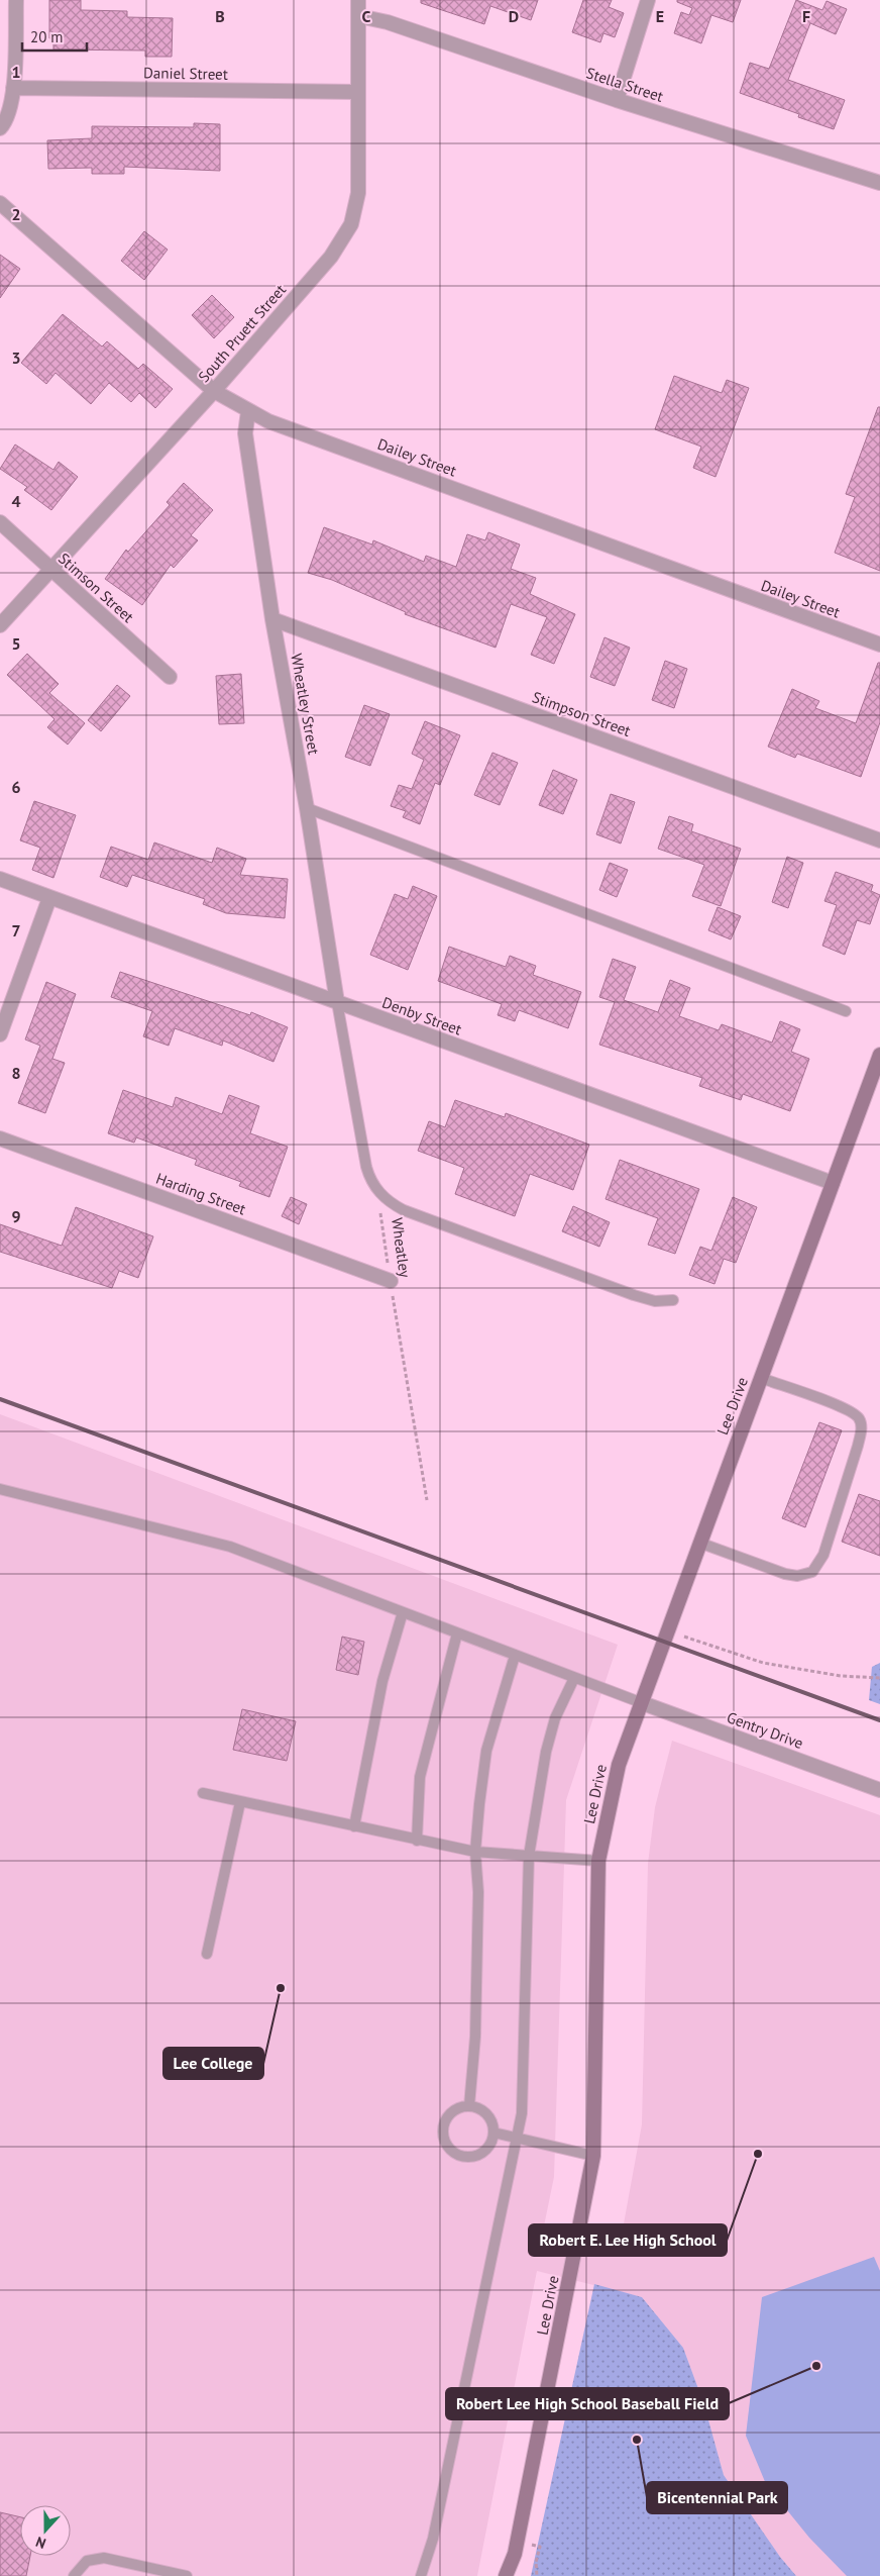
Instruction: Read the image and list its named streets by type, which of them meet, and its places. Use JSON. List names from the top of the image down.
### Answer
{
  "streets": {
    "main road": ["Lee Drive"],
    "street": [
      "Daniel Street",
      "Stella Street",
      "South Pruett Street",
      "Dailey Street",
      "Stimson Street",
      "Wheatley Street",
      "Stimpson Street",
      "Denby Street",
      "Harding Street",
      "Gentry Drive"
    ],
    "path": ["Wheatley"]
  },
  "crossings": [
    ["Daniel Street", "South Pruett Street"],
    ["Stella Street", "South Pruett Street"],
    ["South Pruett Street", "Dailey Street"],
    ["South Pruett Street", "Stimson Street"],
    ["Dailey Street", "Wheatley Street"],
    ["Wheatley Street", "Stimpson Street"],
    ["Wheatley Street", "Denby Street"],
    ["Denby Street", "Lee Drive"],
    ["Harding Street", "Wheatley"],
    ["Lee Drive", "Gentry Drive"]
  ],
  "places": [
    "Lee College",
    "Robert E. Lee High School",
    "Robert Lee High School Baseball Field",
    "Bicentennial Park"
  ],
  "scale_bar": "20 m",
  "north": "bottom",
  "grid": {
    "columns": [
      "B",
      "C",
      "D",
      "E",
      "F"
    ],
    "rows": [
      "1",
      "2",
      "3",
      "4",
      "5",
      "6",
      "7",
      "8",
      "9"
    ]
  }
}
